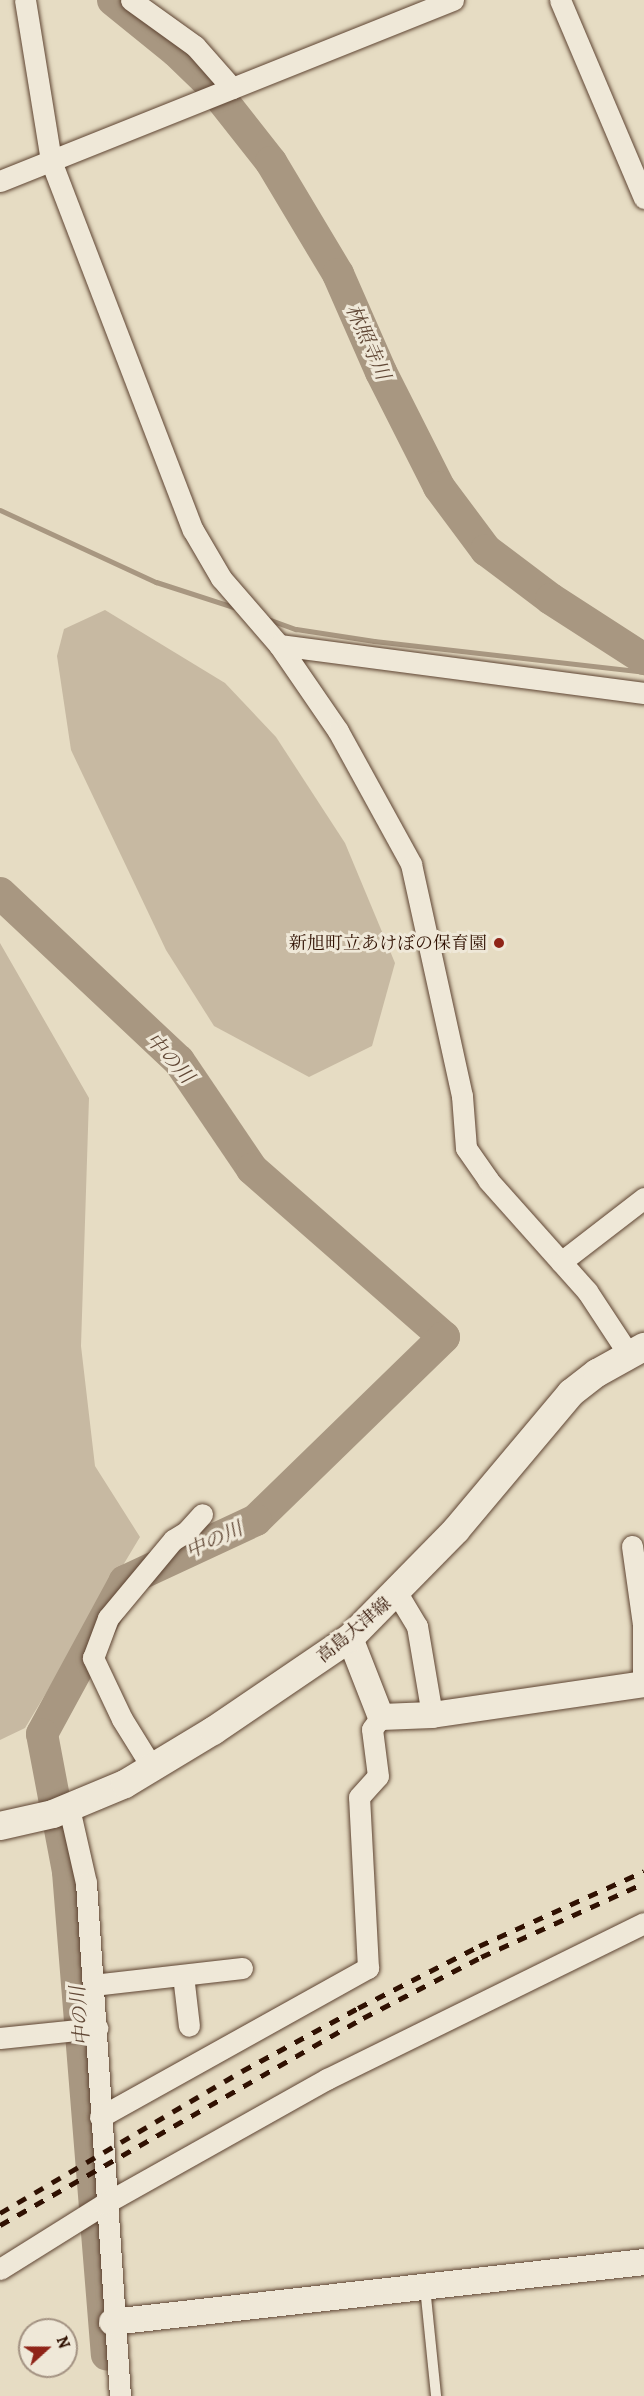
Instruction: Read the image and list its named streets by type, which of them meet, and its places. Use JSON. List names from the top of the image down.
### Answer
{
  "streets": {
    "main road": ["高島大津線"]
  },
  "water": ["林照寺川", "中の川"],
  "places": ["新旭町立あけぼの保育園"],
  "north": "right"
}
